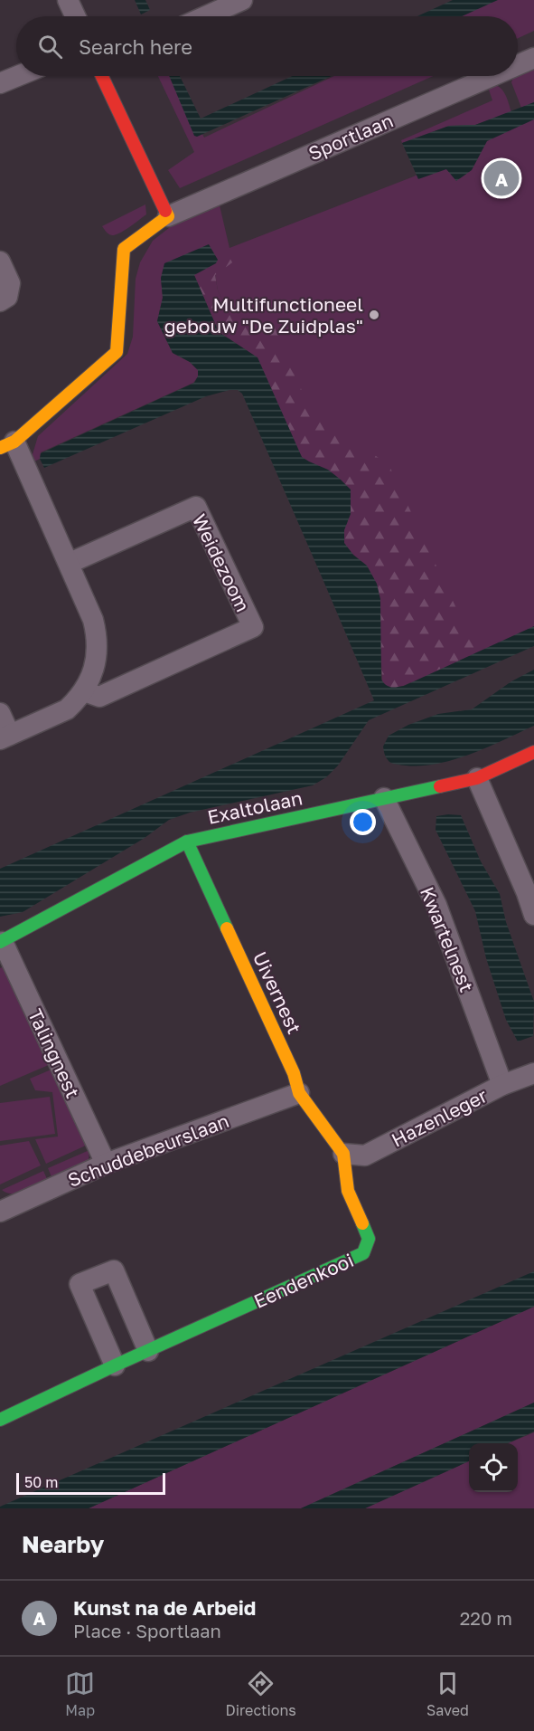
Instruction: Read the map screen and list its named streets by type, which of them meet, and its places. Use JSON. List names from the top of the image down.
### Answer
{
  "streets": {
    "street": [
      "Sportlaan",
      "Weidezoom",
      "Exaltolaan",
      "Kwartelnest",
      "Uivernest",
      "Talingnest",
      "Hazenleger",
      "Schuddebeurslaan",
      "Eendenkooi"
    ]
  },
  "crossings": [
    ["Exaltolaan", "Kwartelnest"],
    ["Exaltolaan", "Uivernest"],
    ["Exaltolaan", "Talingnest"],
    ["Kwartelnest", "Hazenleger"],
    ["Uivernest", "Hazenleger"],
    ["Uivernest", "Schuddebeurslaan"],
    ["Uivernest", "Eendenkooi"],
    ["Talingnest", "Schuddebeurslaan"],
    ["Hazenleger", "Eendenkooi"]
  ],
  "places": ["Multifunctioneel gebouw \"De Zuidplas\""],
  "scale_bar": "50 m",
  "page": {
    "search": "Search here",
    "pins": "A",
    "scale": "50 m",
    "heading": "Nearby",
    "list": [
      {
        "mark": "A",
        "name": "Kunst na de Arbeid",
        "note": "Place · Sportlaan",
        "value": "220 m"
      }
    ],
    "nav": ["Map", "Directions", "Saved"]
  }
}
